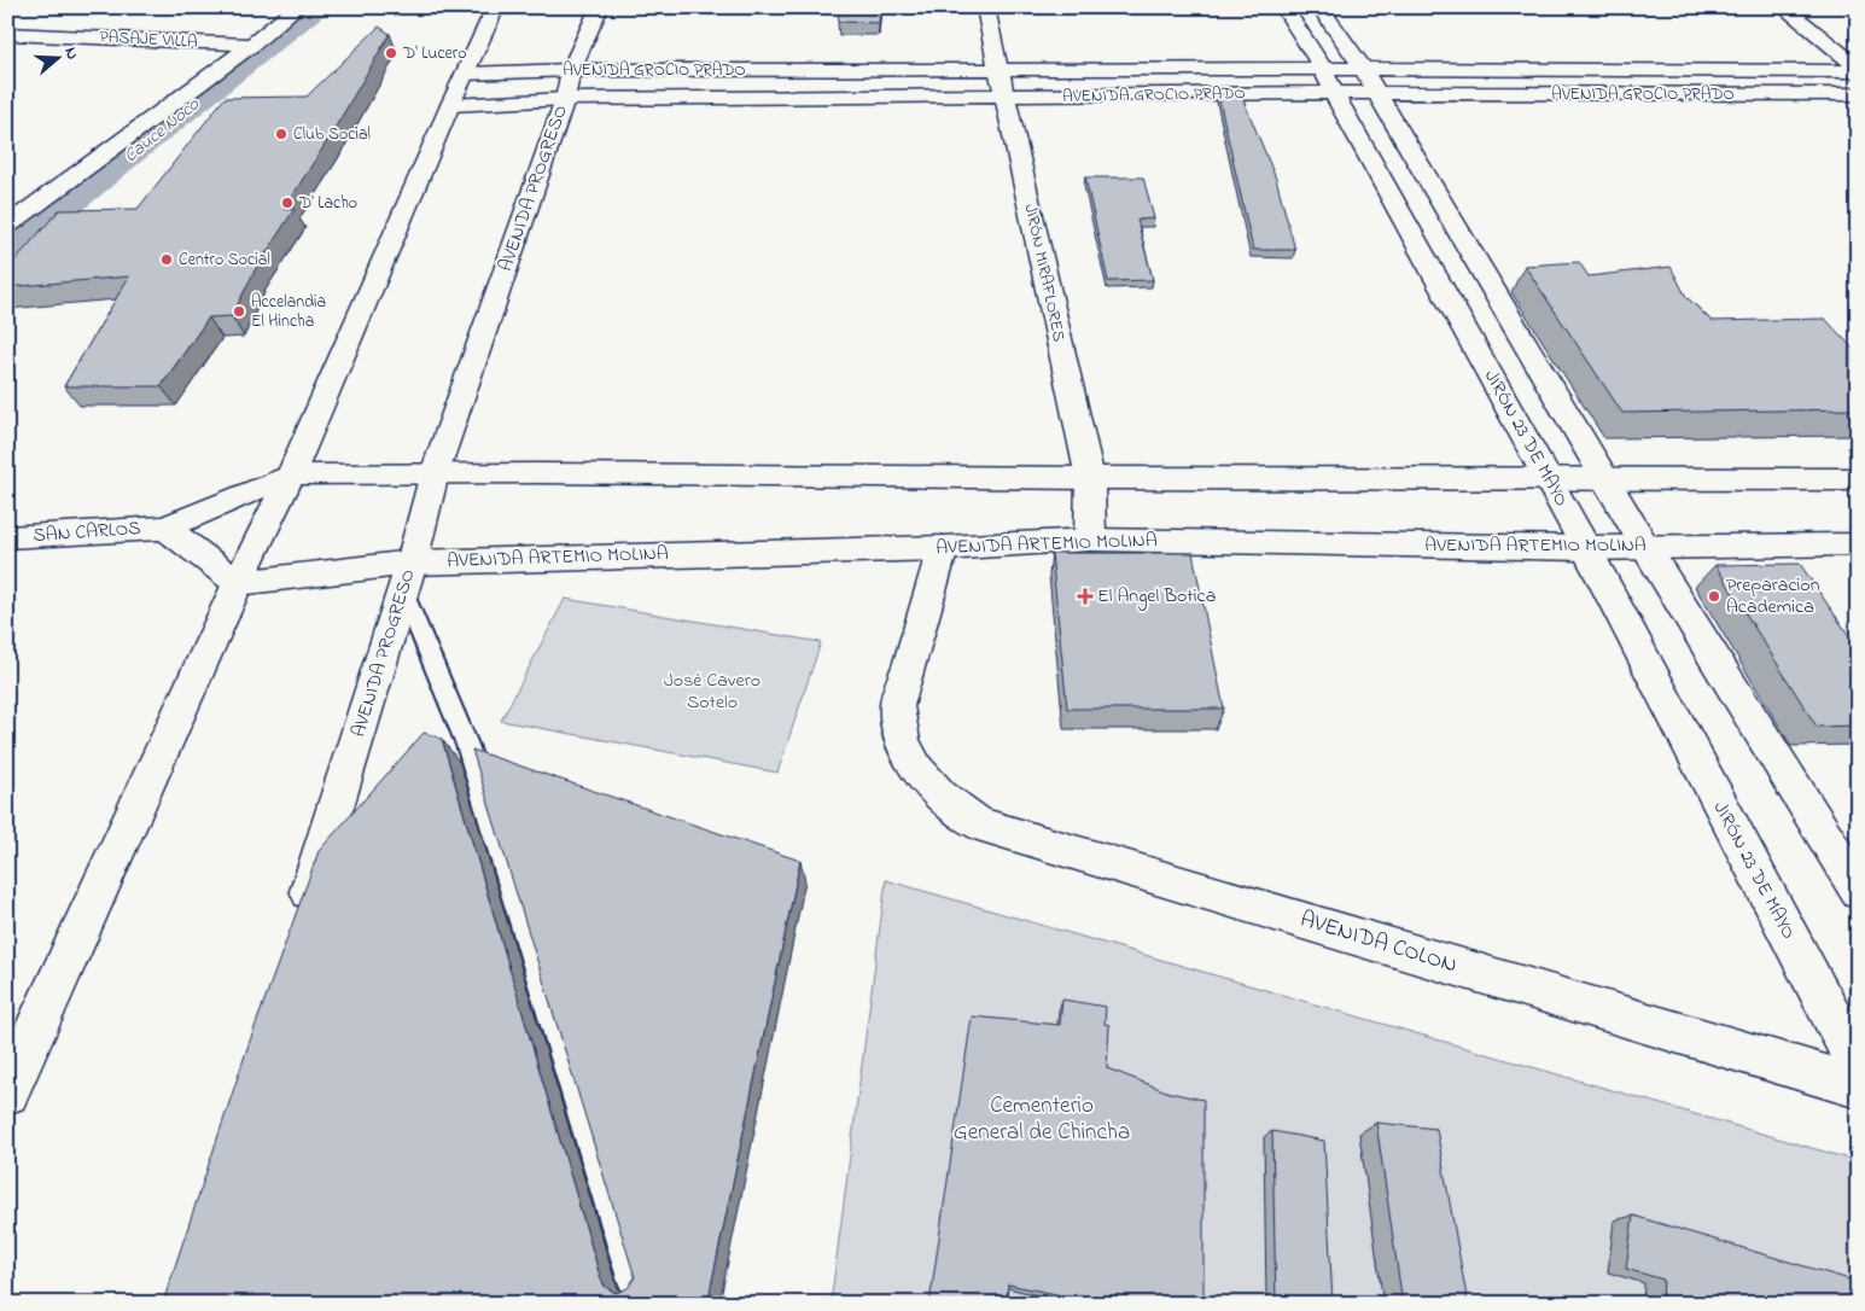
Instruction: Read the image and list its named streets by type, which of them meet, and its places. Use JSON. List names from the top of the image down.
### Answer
{
  "streets": {
    "main road": [
      "PASAJE VILLA",
      "AVENIDA GROCIO PRADO",
      "AVENIDA PROGRESO",
      "JIRÓN MIRAFLORES",
      "JIRÓN 23 DE MAYO",
      "SAN CARLOS",
      "AVENIDA ARTEMIO MOLINA",
      "AVENIDA COLON"
    ]
  },
  "crossings": [
    ["AVENIDA GROCIO PRADO", "AVENIDA PROGRESO"],
    ["AVENIDA GROCIO PRADO", "JIRÓN MIRAFLORES"],
    ["AVENIDA GROCIO PRADO", "JIRÓN 23 DE MAYO"],
    ["AVENIDA PROGRESO", "AVENIDA ARTEMIO MOLINA"],
    ["JIRÓN MIRAFLORES", "AVENIDA ARTEMIO MOLINA"],
    ["JIRÓN 23 DE MAYO", "AVENIDA ARTEMIO MOLINA"],
    ["SAN CARLOS", "AVENIDA ARTEMIO MOLINA"],
    ["AVENIDA ARTEMIO MOLINA", "AVENIDA COLON"]
  ],
  "water": ["Cauce Noco"],
  "parks": ["José Cavero Sotelo", "Cementerio General de Chincha"],
  "places": {
    "other": [
      "D' Lucero",
      "Club Social",
      "D' Lacho",
      "Centro Social",
      "Accelandia El Hincha",
      "Preparacion Academica"
    ],
    "health": ["El Angel Botica"]
  },
  "north": "right"
}
